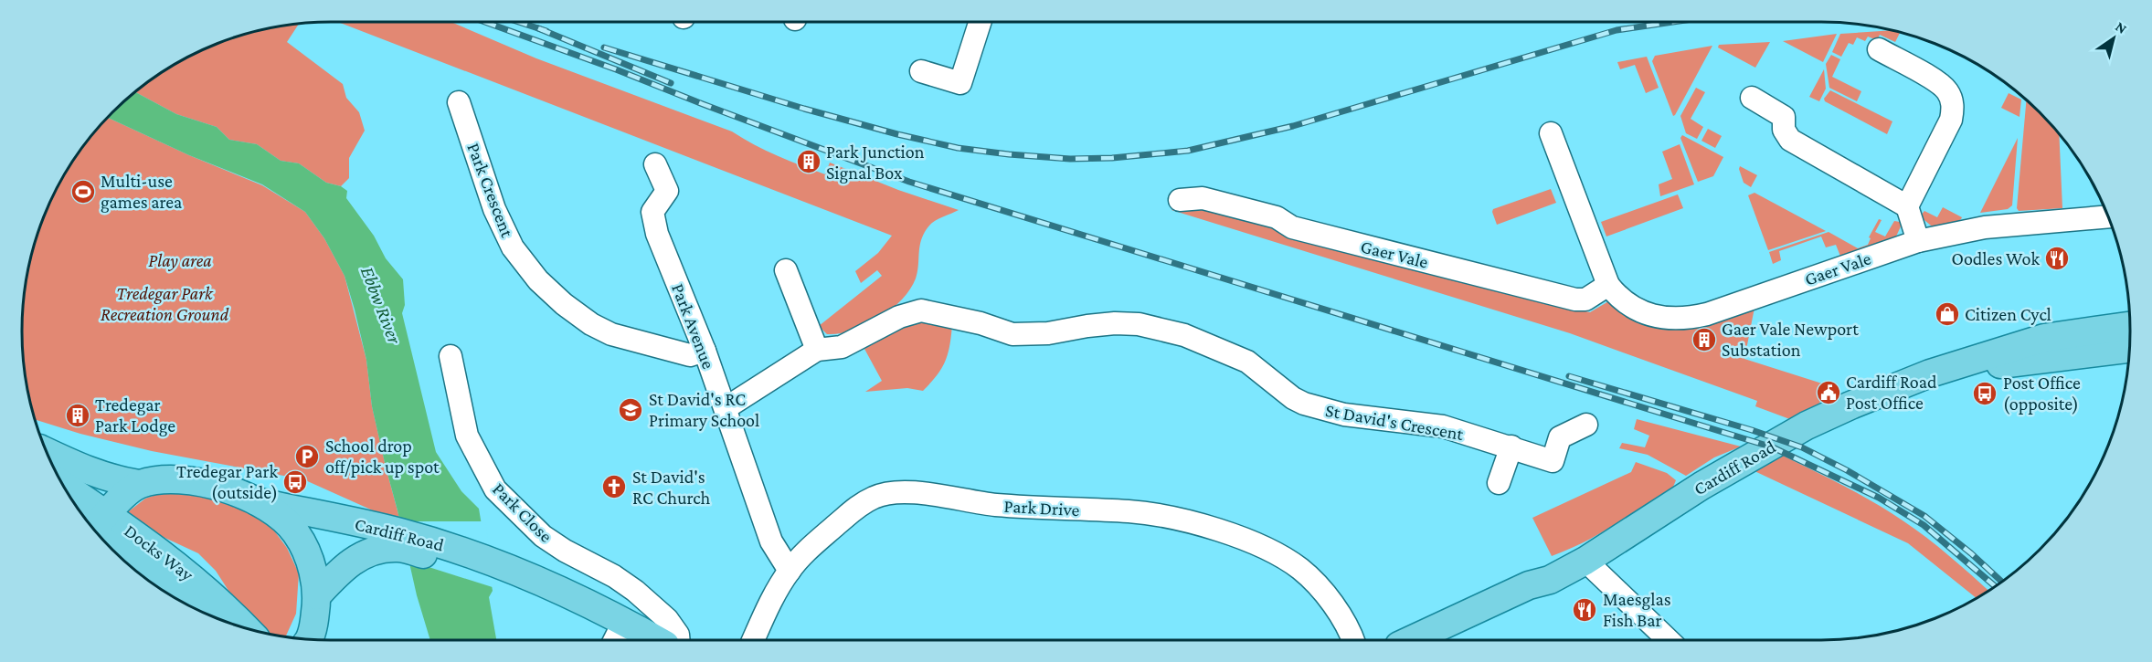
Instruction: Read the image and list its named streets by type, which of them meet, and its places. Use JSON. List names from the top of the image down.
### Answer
{
  "streets": {
    "main road": ["Cardiff Road", "Docks Way"],
    "street": [
      "Park Crescent",
      "Gaer Vale",
      "Park Avenue",
      "St David's Crescent",
      "Park Drive",
      "Park Close"
    ]
  },
  "crossings": [
    ["Park Crescent", "Park Avenue"],
    ["Park Avenue", "St David's Crescent"],
    ["Park Avenue", "Park Drive"]
  ],
  "water": ["Ebbw River"],
  "parks": ["Play area", "Tredegar Park Recreation Ground"],
  "places": {
    "building": ["Park Junction Signal Box", "Gaer Vale Newport Substation", "Tredegar Park Lodge"],
    "sports": ["Multi-use games area"],
    "restaurant": ["Oodles Wok", "Maesglas Fish Bar"],
    "shop": ["Citizen Cycl"],
    "public building": ["Cardiff Road Post Office"],
    "bus stop": ["Post Office (opposite)", "Tredegar Park (outside)"],
    "school or university": ["St David's RC Primary School"],
    "parking": ["School drop off/pick up spot"],
    "church": ["St David's RC Church"]
  },
  "north": "top right"
}
